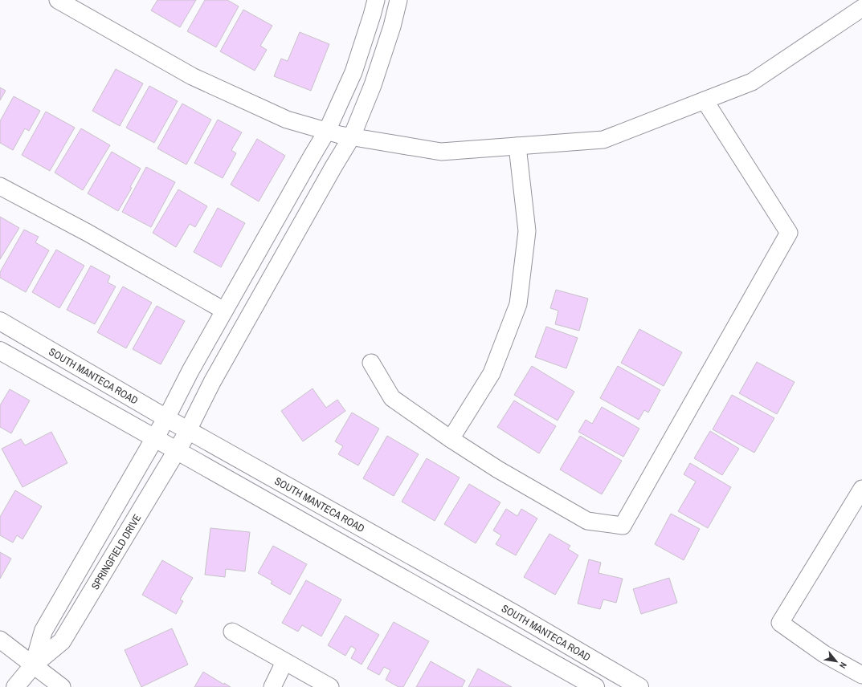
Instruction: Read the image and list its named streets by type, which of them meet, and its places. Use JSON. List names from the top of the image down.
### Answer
{
  "streets": {
    "street": ["SOUTH MANTECA ROAD", "SPRINGFIELD DRIVE"]
  },
  "crossings": [
    ["SOUTH MANTECA ROAD", "SPRINGFIELD DRIVE"]
  ],
  "north": "bottom right"
}
